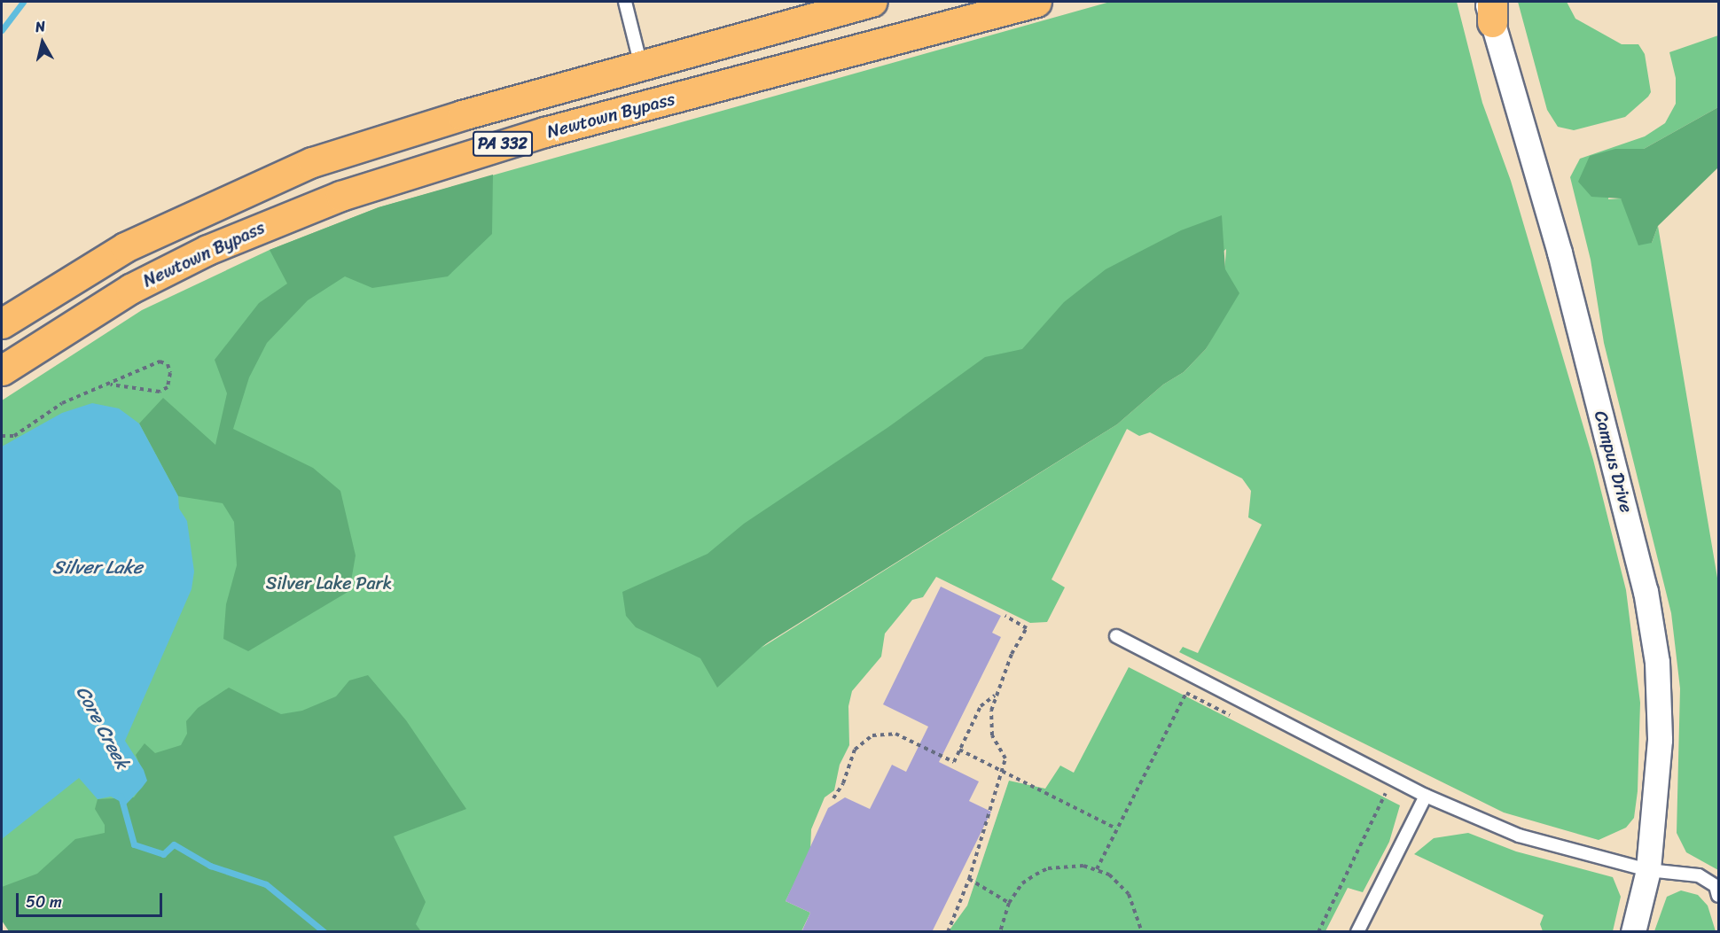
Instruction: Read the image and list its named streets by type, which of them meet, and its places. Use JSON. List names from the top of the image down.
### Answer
{
  "streets": {
    "highway": ["Newtown Bypass", "PA 332"],
    "street": ["Campus Drive"]
  },
  "water": ["Silver Lake", "Core Creek"],
  "parks": ["Silver Lake Park"],
  "scale_bar": "50 m",
  "north": "top"
}
